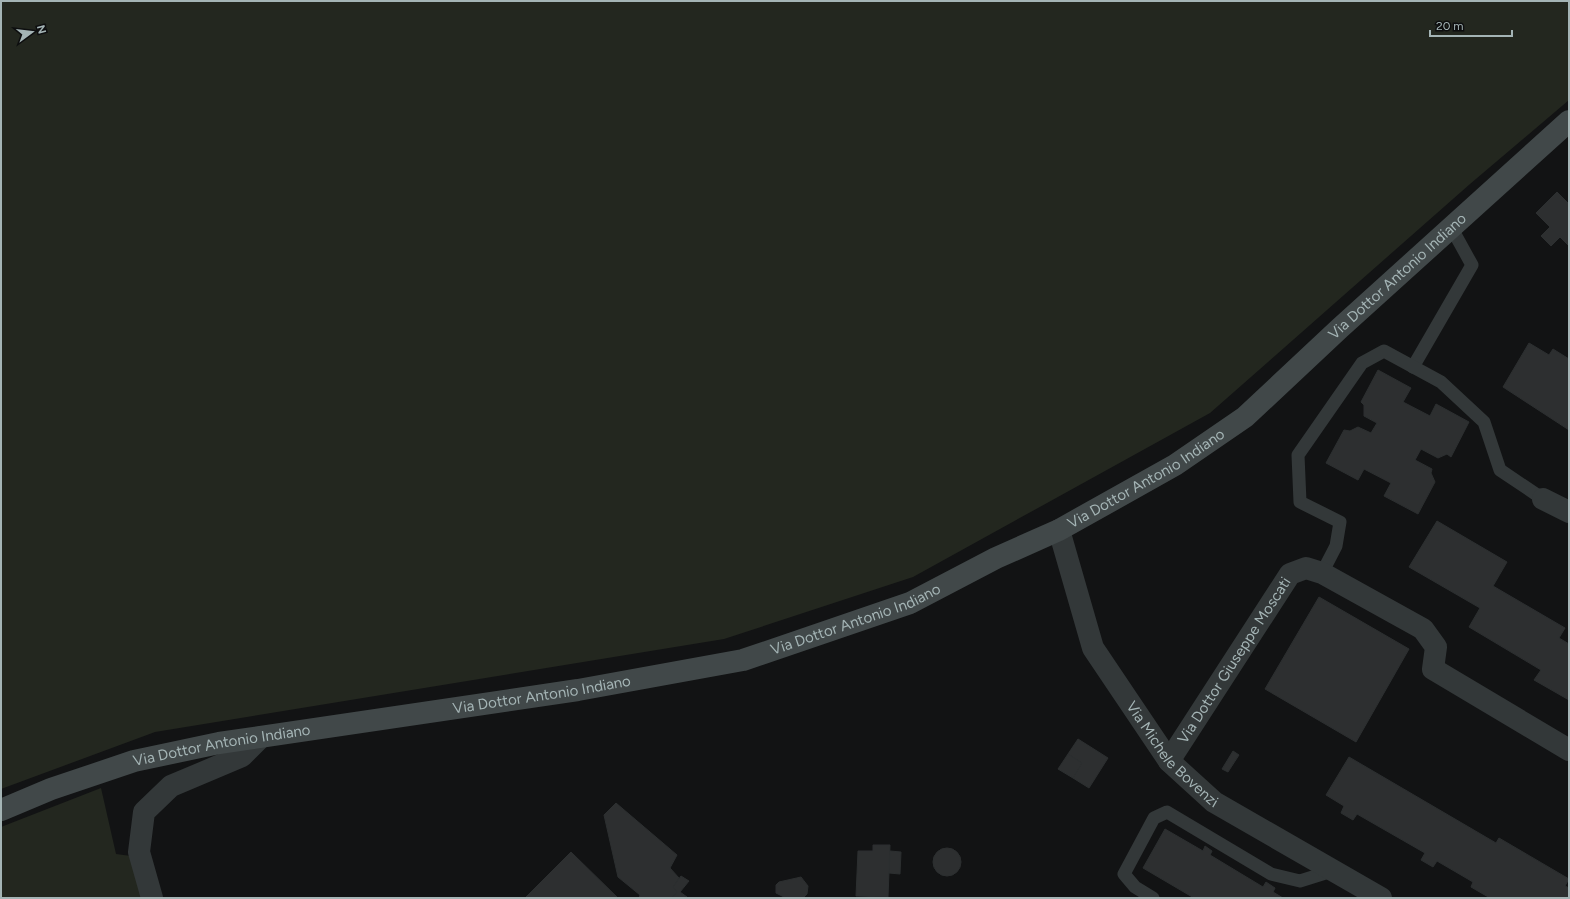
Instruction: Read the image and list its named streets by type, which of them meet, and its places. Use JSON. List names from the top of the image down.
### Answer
{
  "streets": {
    "main road": ["Via Dottor Antonio Indiano"],
    "street": ["Via Dottor Giuseppe Moscati", "Via Michele Bovenzi"]
  },
  "crossings": [
    ["Via Dottor Antonio Indiano", "Via Michele Bovenzi"],
    ["Via Dottor Giuseppe Moscati", "Via Michele Bovenzi"]
  ],
  "scale_bar": "20 m",
  "north": "right"
}
